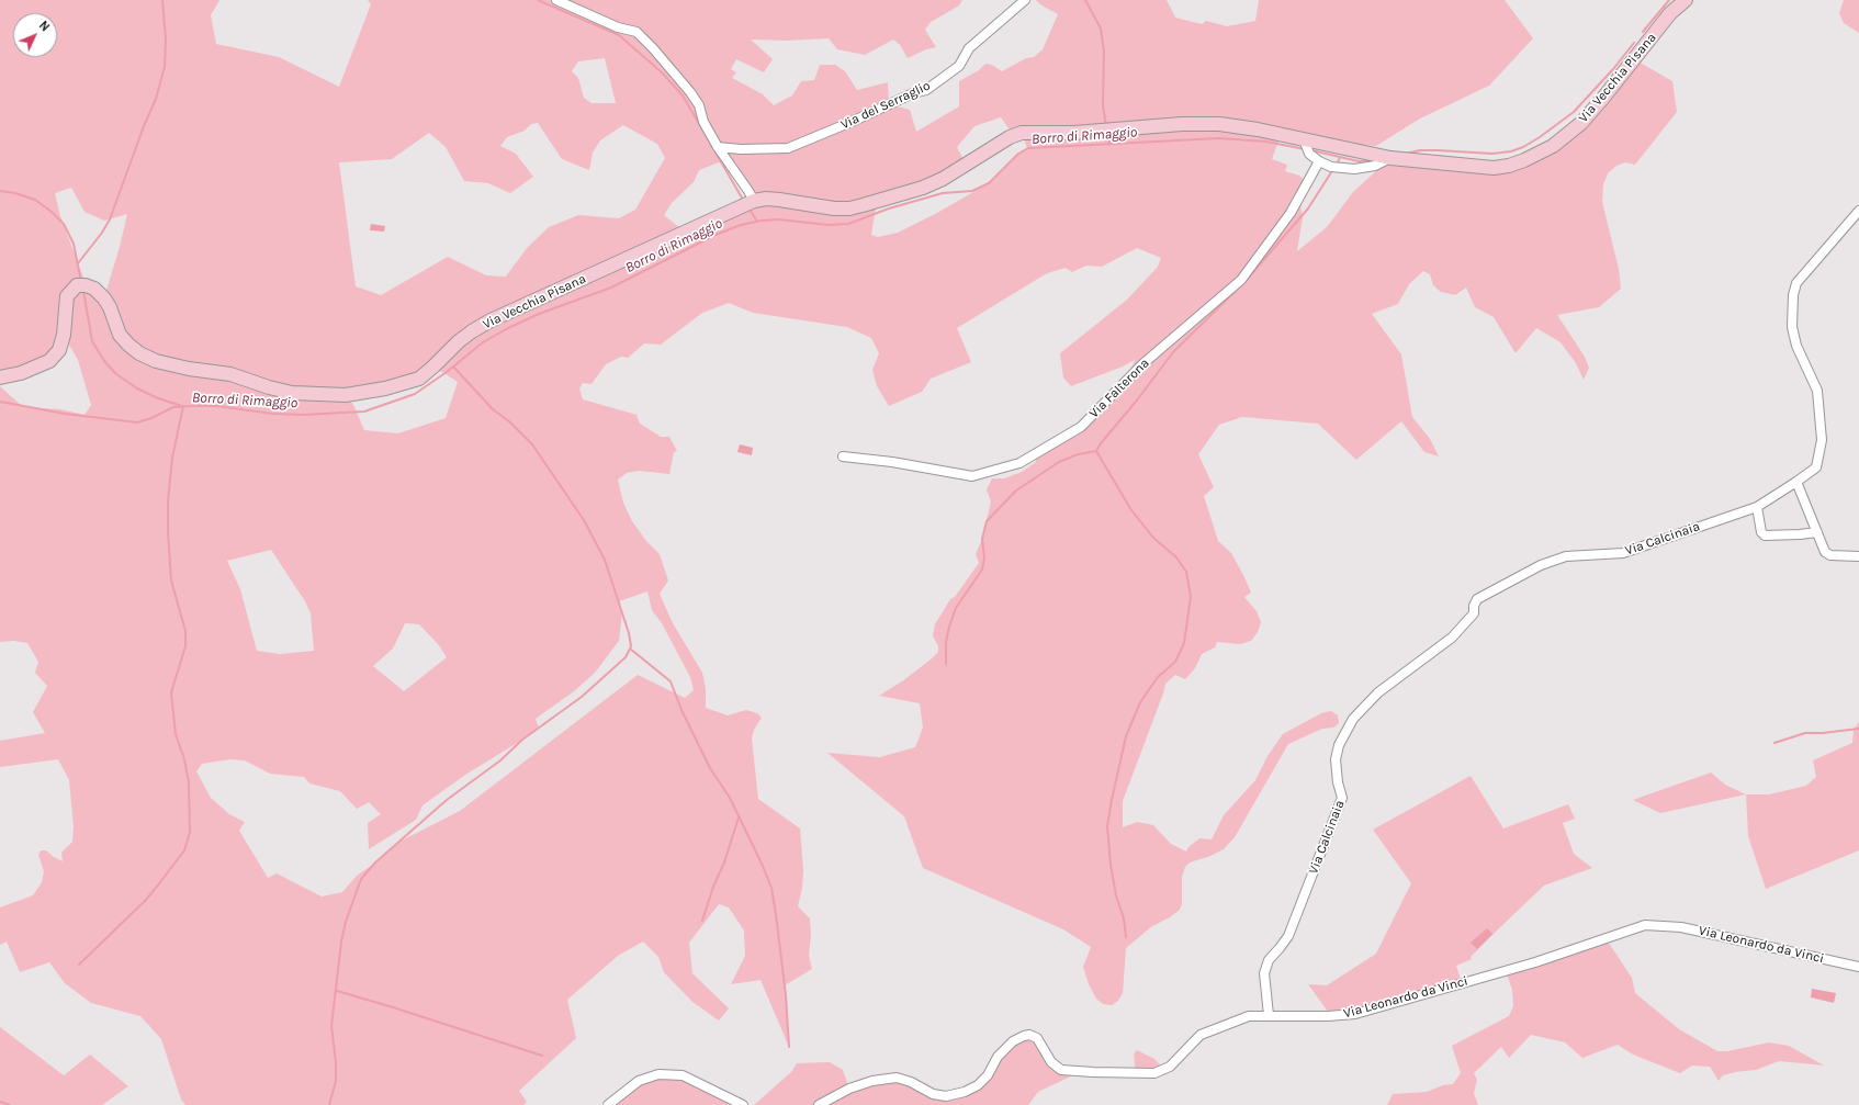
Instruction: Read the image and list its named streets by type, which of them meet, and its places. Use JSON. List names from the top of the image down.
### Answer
{
  "streets": {
    "main road": ["Via Vecchia Pisana"],
    "street": [
      "Via del Serraglio",
      "Via Falterona",
      "Via Calcinaia",
      "Via Leonardo da Vinci"
    ]
  },
  "crossings": [
    ["Via Vecchia Pisana", "Via Falterona"],
    ["Via Calcinaia", "Via Leonardo da Vinci"]
  ],
  "water": ["Borro di Rimaggio"],
  "north": "top right"
}
